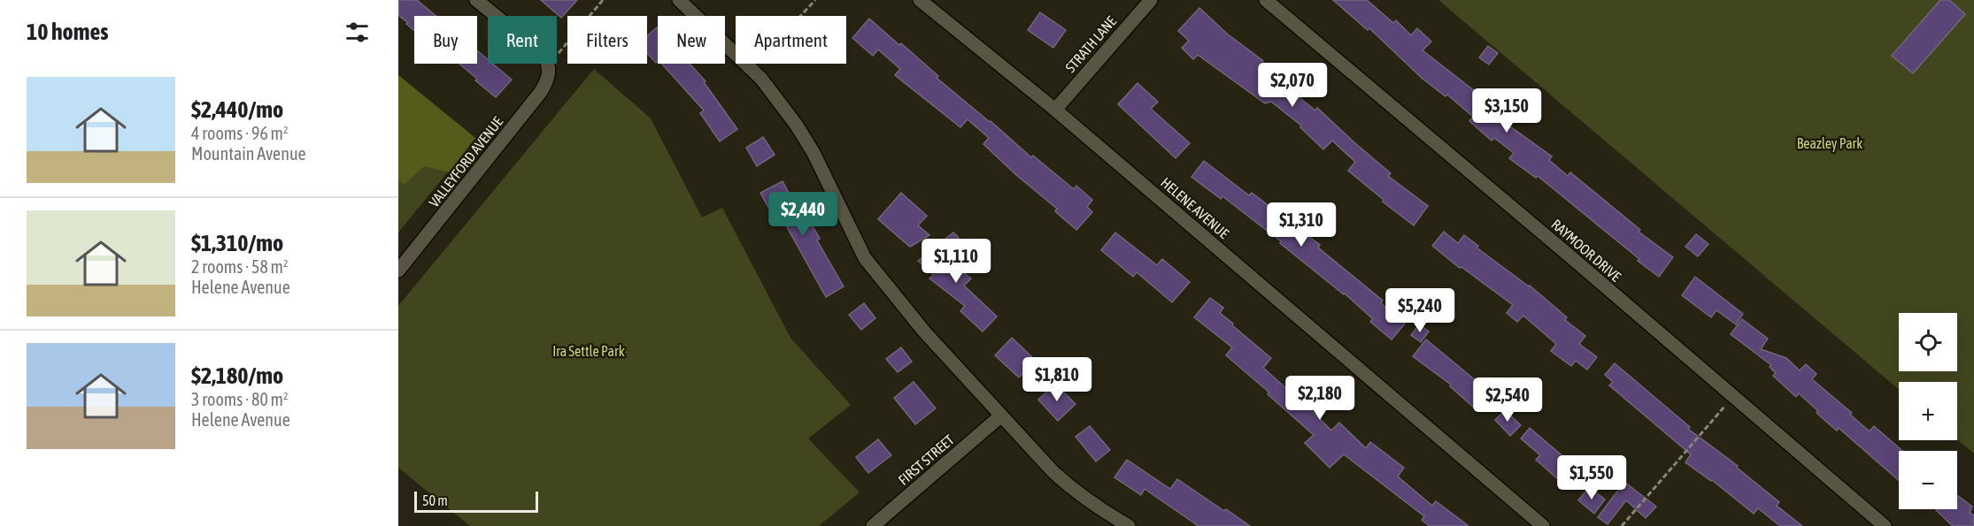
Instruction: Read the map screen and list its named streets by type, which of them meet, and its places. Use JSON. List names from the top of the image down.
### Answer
{
  "streets": {
    "street": [
      "STRATH LANE",
      "VALLEYFORD AVENUE",
      "HELENE AVENUE",
      "RAYMOOR DRIVE",
      "FIRST STREET"
    ]
  },
  "crossings": [
    ["STRATH LANE", "HELENE AVENUE"]
  ],
  "parks": ["Beazley Park", "Ira Settle Park"],
  "scale_bar": "50 m",
  "page": {
    "heading": "10 homes",
    "chip": [
      "Buy",
      "Rent",
      "Filters",
      "New",
      "Apartment"
    ],
    "price": [
      "$2,070",
      "$3,150",
      "$2,440",
      "$1,310",
      "$1,110",
      "$5,240",
      "$1,810",
      "$2,180",
      "$2,540",
      "$1,550"
    ],
    "list": [
      {
        "name": "$2,440/mo",
        "note": "4 rooms · 96 m² · Mountain Avenue"
      },
      {
        "name": "$1,310/mo",
        "note": "2 rooms · 58 m² · Helene Avenue"
      },
      {
        "name": "$2,180/mo",
        "note": "3 rooms · 80 m² · Helene Avenue"
      }
    ],
    "map_buttons": ["+", "−"],
    "scale": "50 m"
  }
}
